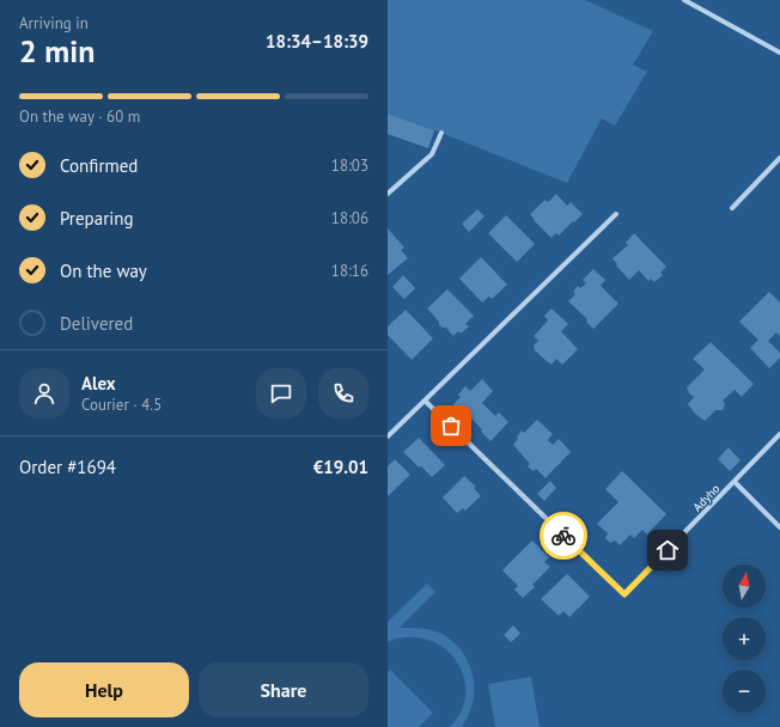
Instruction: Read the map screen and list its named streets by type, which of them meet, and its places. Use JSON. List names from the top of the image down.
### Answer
{
  "streets": {
    "street": ["Adyho"]
  },
  "north": "top",
  "page": {
    "heading": ["2 min", "Arriving in", "18:34–18:39"],
    "panel": [
      "Alex",
      "Courier · 4.5",
      "Order #1694",
      "€19.01"
    ],
    "bar": "On the way · 60 m",
    "list": [
      ["Confirmed", "18:03"],
      ["Preparing", "18:06"],
      ["On the way", "18:16"],
      "Delivered"
    ],
    "map_buttons": ["+", "−"],
    "buttons": ["Help", "Share"]
  }
}
